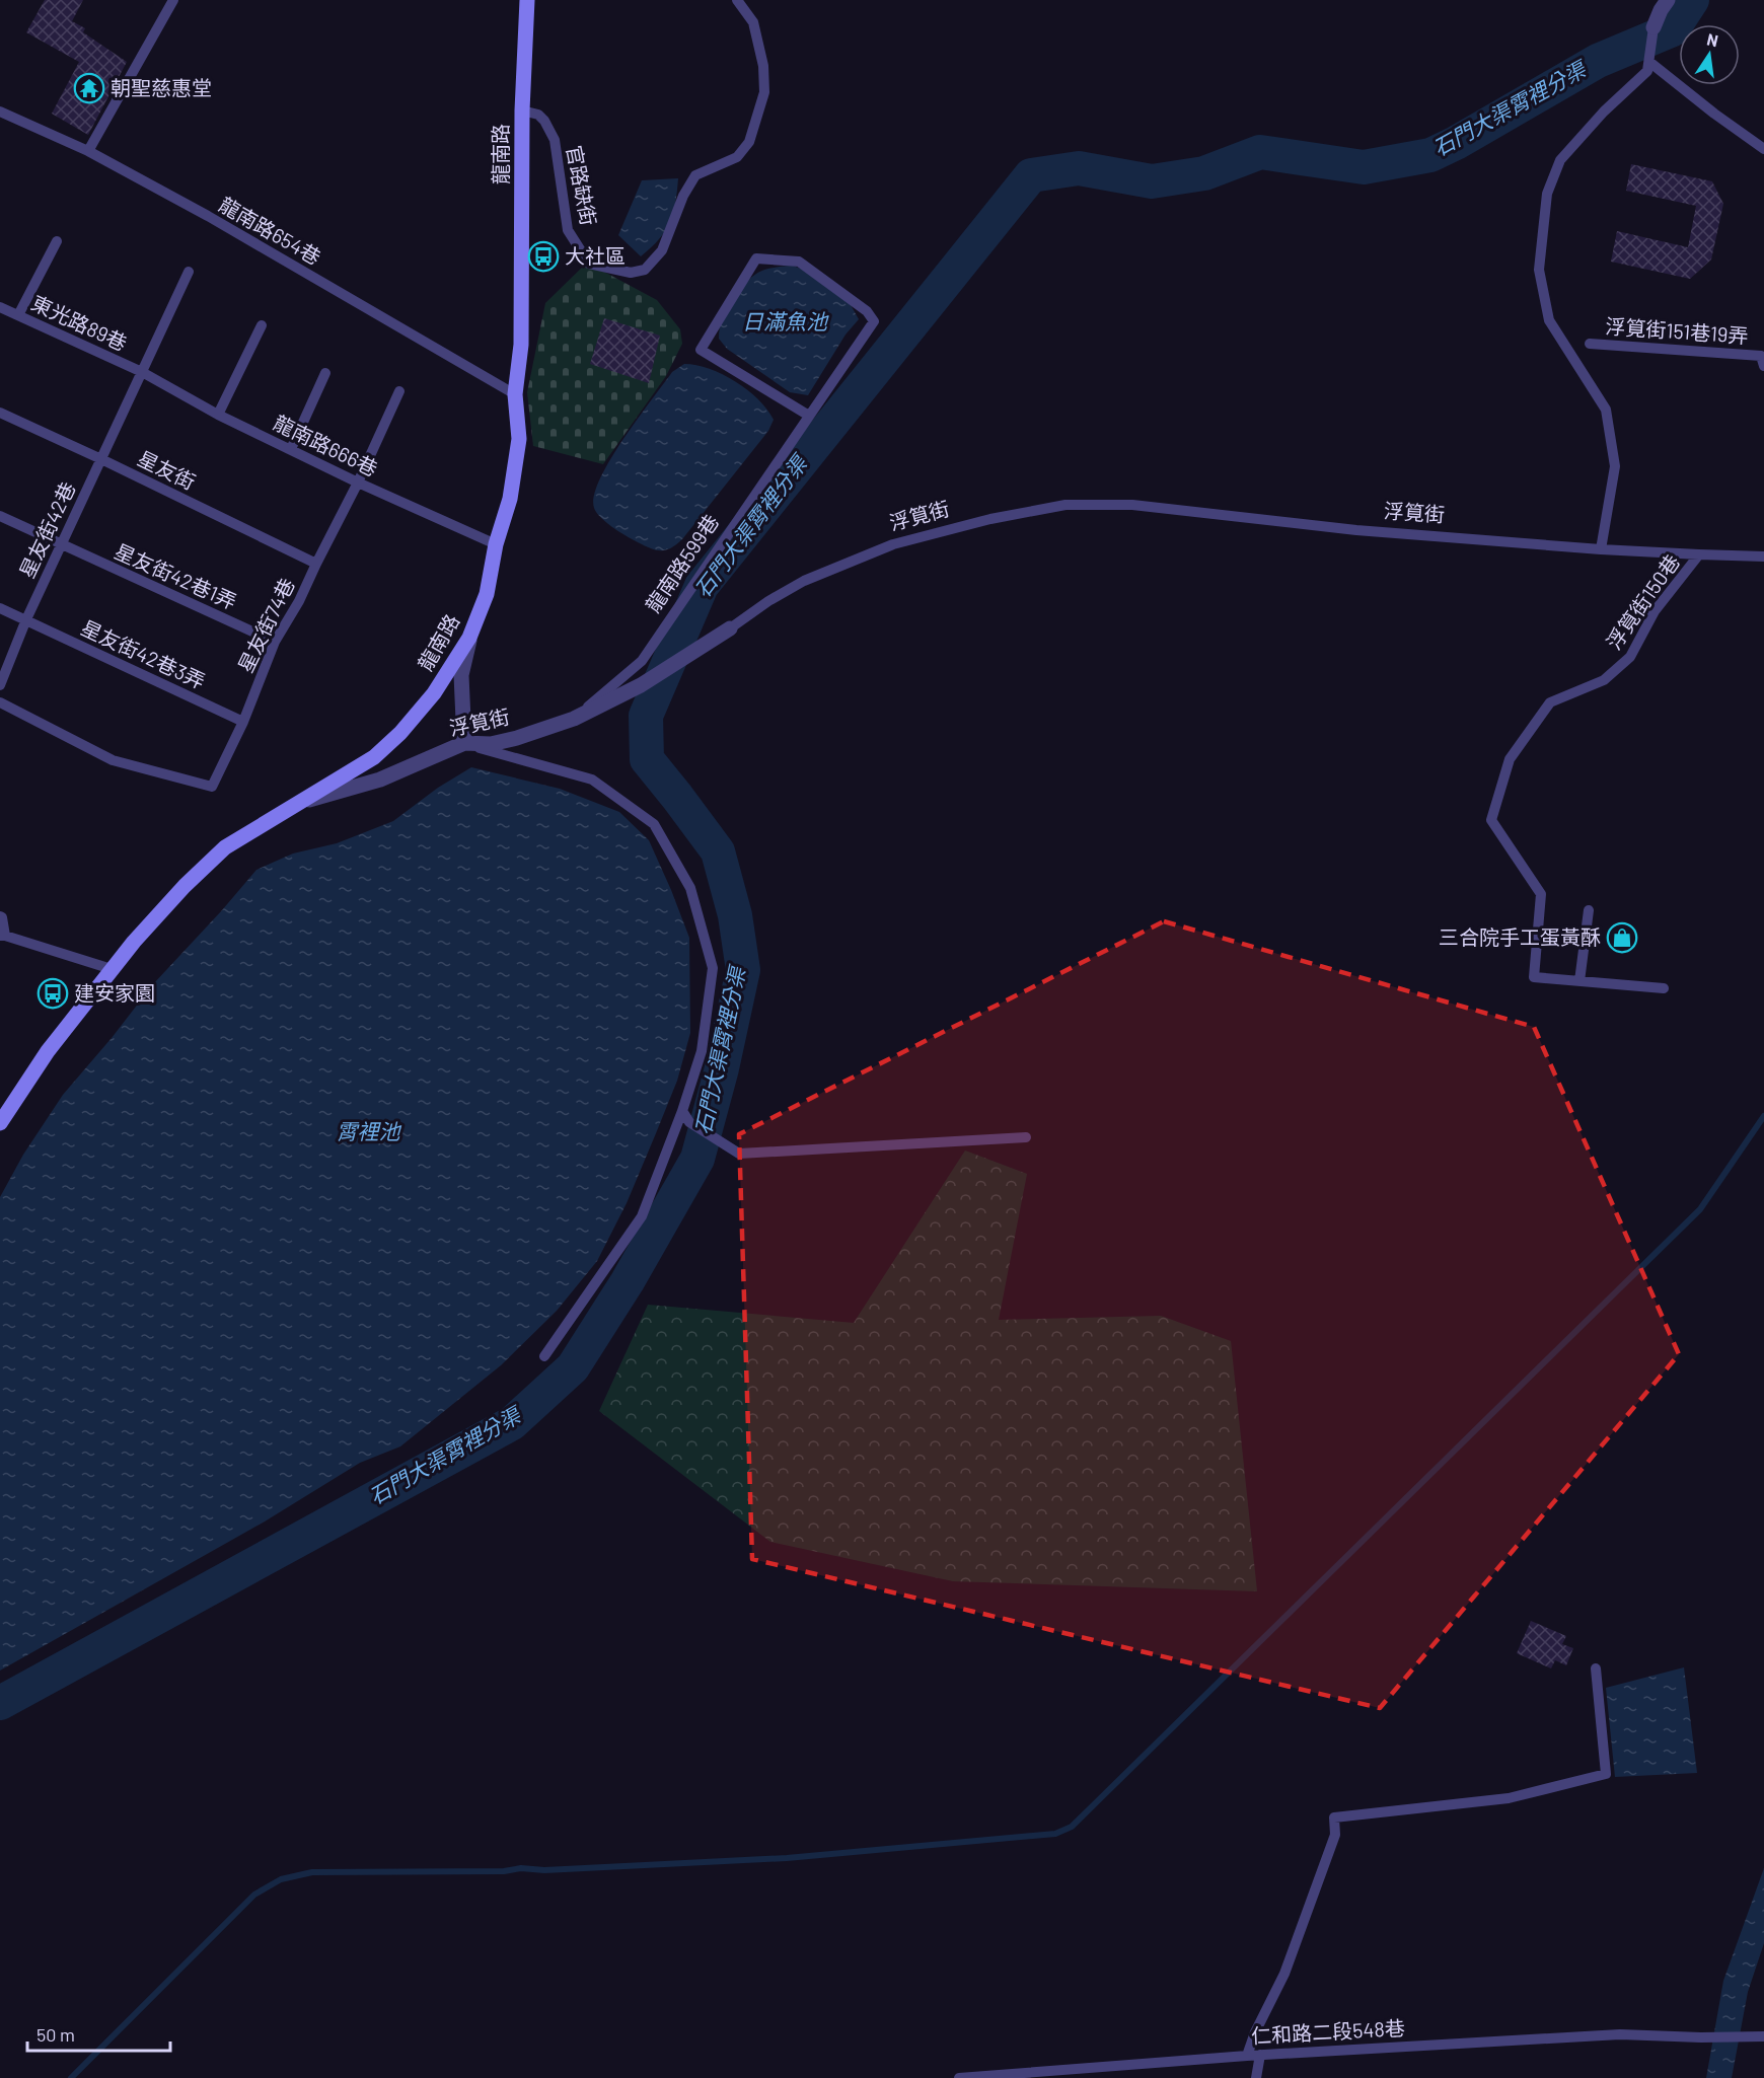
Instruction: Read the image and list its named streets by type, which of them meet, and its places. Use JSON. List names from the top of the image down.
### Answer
{
  "streets": {
    "main road": ["龍南路"],
    "street": ["浮筧街"],
    "lane": [
      "官路缺街",
      "龍南路654巷",
      "東光路89巷",
      "浮筧街151巷19弄",
      "龍南路666巷",
      "星友街",
      "星友街42巷",
      "龍南路599巷",
      "星友街42巷1弄",
      "浮筧街150巷",
      "星友街74巷",
      "星友街42巷3弄",
      "仁和路二段548巷"
    ]
  },
  "crossings": [
    ["龍南路", "官路缺街"],
    ["龍南路", "龍南路654巷"],
    ["龍南路", "龍南路666巷"],
    ["龍南路", "浮筧街"],
    ["東光路89巷", "龍南路666巷"],
    ["東光路89巷", "星友街42巷"],
    ["龍南路666巷", "星友街42巷"],
    ["龍南路666巷", "星友街74巷"],
    ["星友街", "星友街42巷"],
    ["星友街", "星友街74巷"],
    ["浮筧街", "龍南路599巷"],
    ["浮筧街", "浮筧街150巷"],
    ["星友街42巷", "星友街42巷1弄"],
    ["星友街42巷", "星友街42巷3弄"],
    ["星友街42巷1弄", "星友街74巷"],
    ["星友街74巷", "星友街42巷3弄"]
  ],
  "water": ["石門大渠霄裡分渠", "日滿魚池", "霄裡池"],
  "places": {
    "temple": ["朝聖慈惠堂"],
    "bus stop": ["大社區", "建安家園"],
    "shop": ["三合院手工蛋黃酥"]
  },
  "scale_bar": "50 m",
  "north": "top"
}
